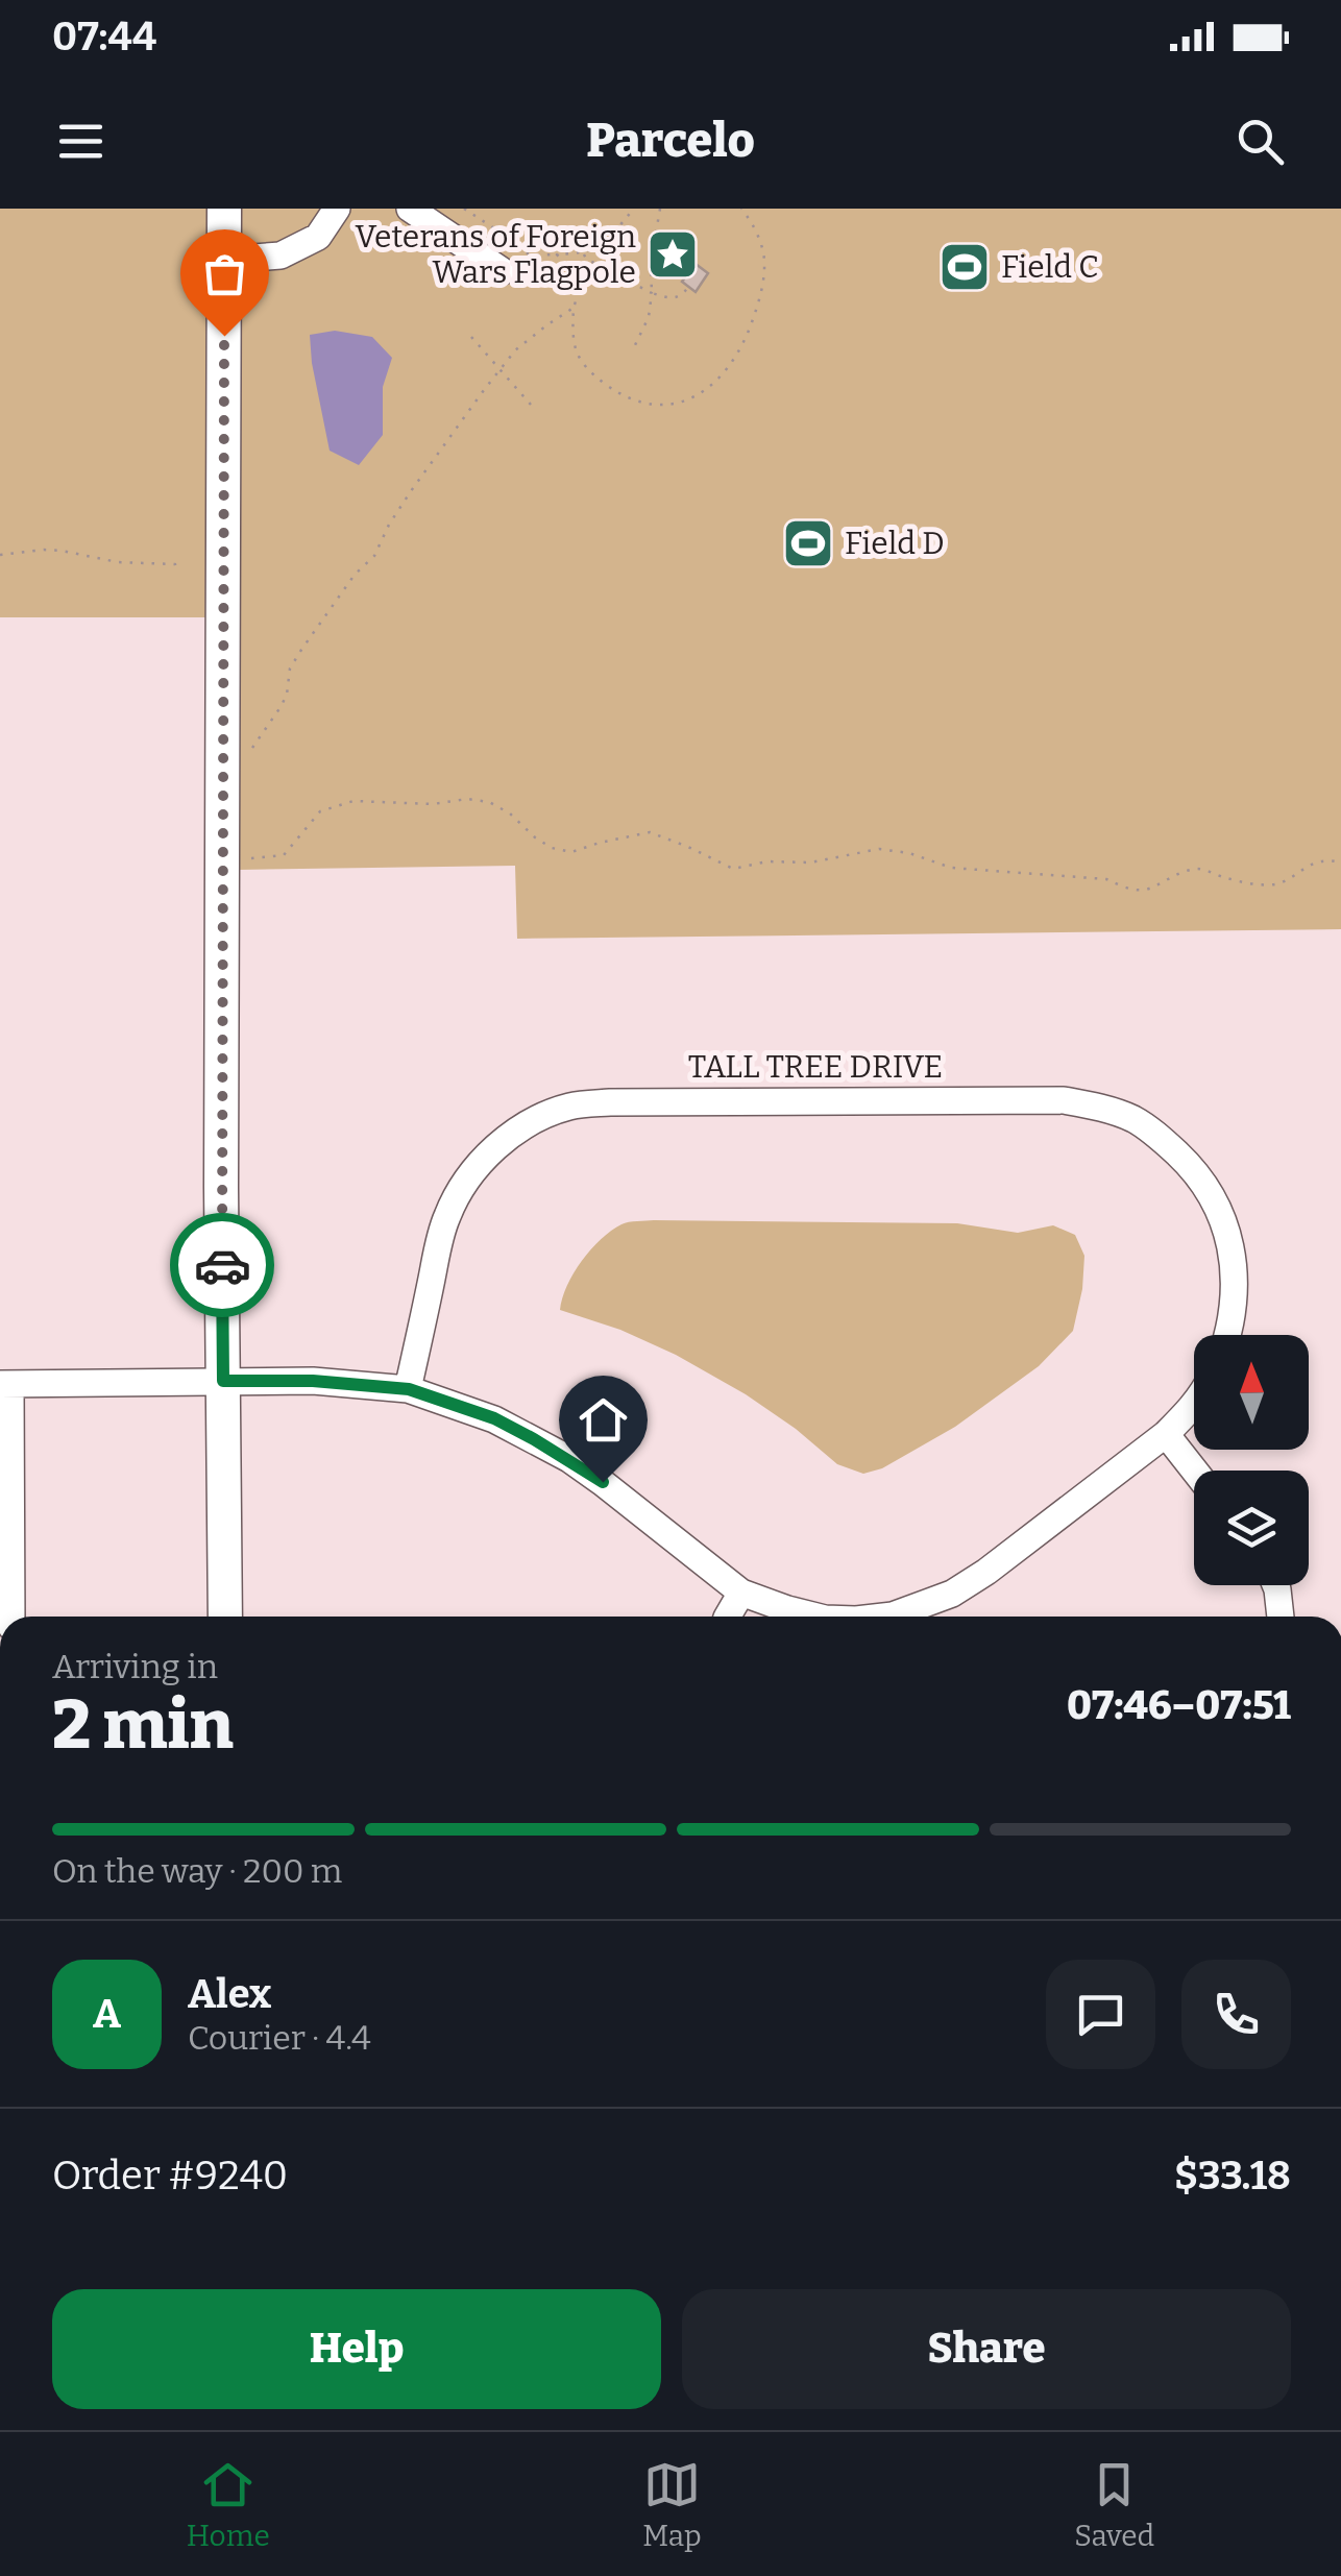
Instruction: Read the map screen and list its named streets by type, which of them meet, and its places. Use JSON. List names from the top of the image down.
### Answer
{
  "streets": {
    "street": ["TALL TREE DRIVE"]
  },
  "places": {
    "place": ["Veterans of Foreign Wars Flagpole"],
    "sports": ["Field C", "Field D"]
  },
  "north": "top",
  "page": {
    "status": "07:44",
    "header": "Parcelo",
    "heading": ["2 min", "Arriving in", "07:46–07:51"],
    "panel": [
      "Alex",
      "Courier · 4.4",
      "Order #9240",
      "$33.18"
    ],
    "bar": "On the way · 200 m",
    "round": "A",
    "buttons": ["Help", "Share"],
    "tabs": ["Home", "Map", "Saved"]
  }
}
